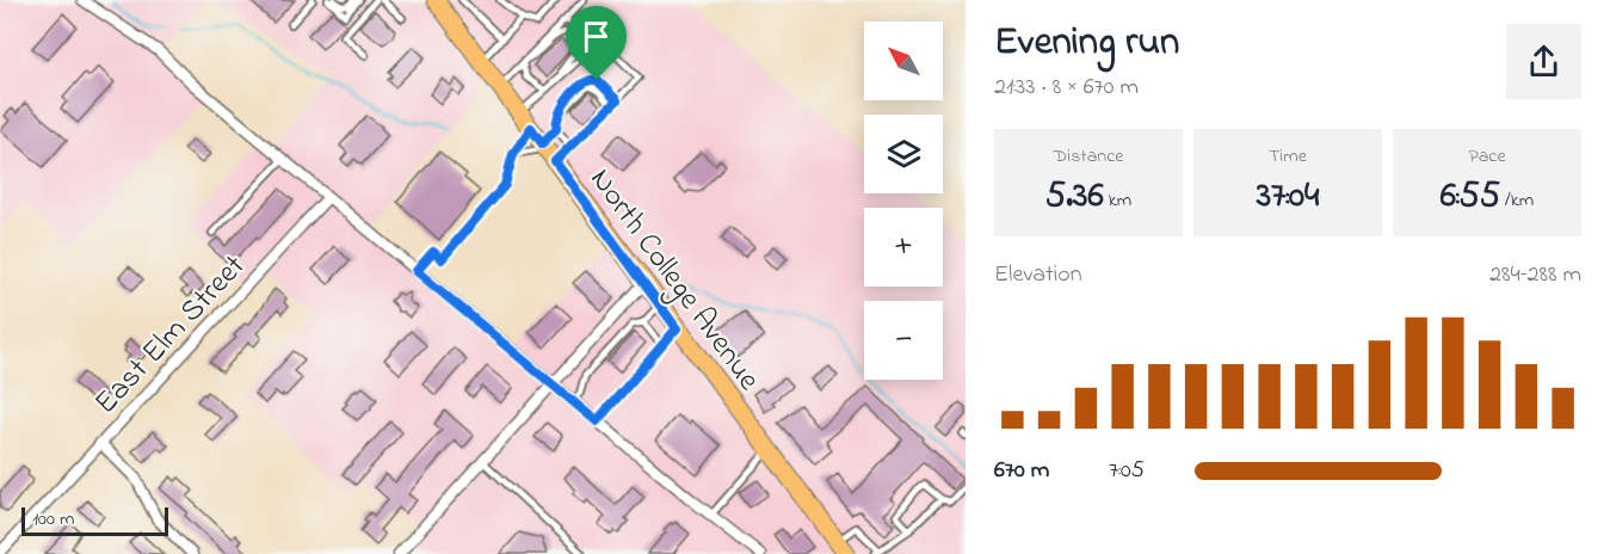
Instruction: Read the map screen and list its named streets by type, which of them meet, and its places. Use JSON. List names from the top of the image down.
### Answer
{
  "streets": {
    "main road": ["North College Avenue"],
    "street": ["East Elm Street"]
  },
  "scale_bar": "100 m",
  "north": "top left",
  "page": {
    "heading": ["Evening run", "21:33 · 8 × 670 m"],
    "map_buttons": ["+", "−"],
    "stats": [
      ["Distance", "5.36 km"],
      ["Time", "37:04"],
      ["Pace", "6:55 /km"]
    ],
    "chart": ["Elevation", "284–288 m"],
    "list": [
      {
        "name": "670 m",
        "note": "7:05"
      }
    ],
    "scale": "100 m"
  }
}
